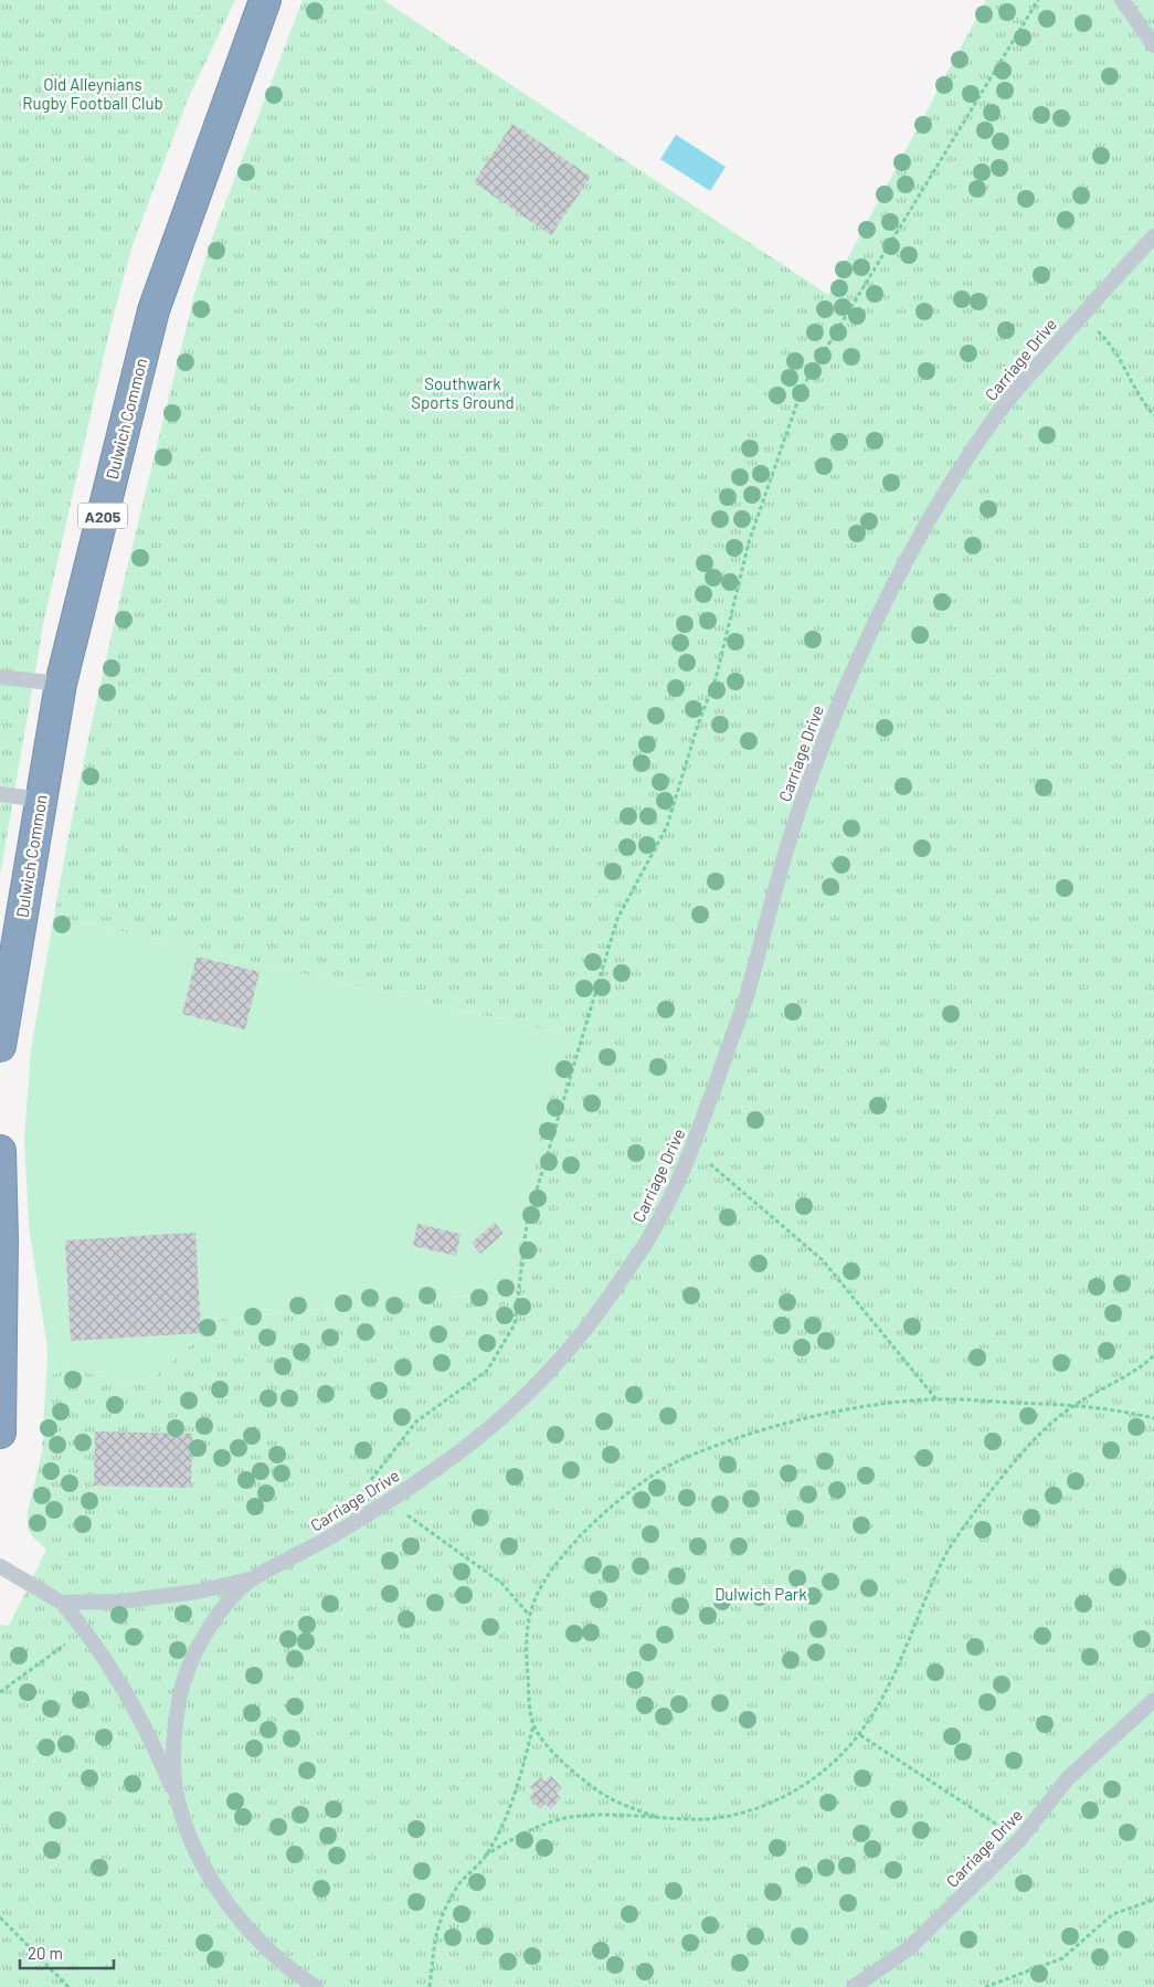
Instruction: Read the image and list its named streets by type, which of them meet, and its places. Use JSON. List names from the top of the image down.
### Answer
{
  "streets": {
    "highway": ["Dulwich Common", "A205"],
    "lane": ["Carriage Drive"]
  },
  "parks": ["Old Alleynians Rugby Football Club", "Southwark Sports Ground", "Dulwich Park"],
  "scale_bar": "20 m"
}
